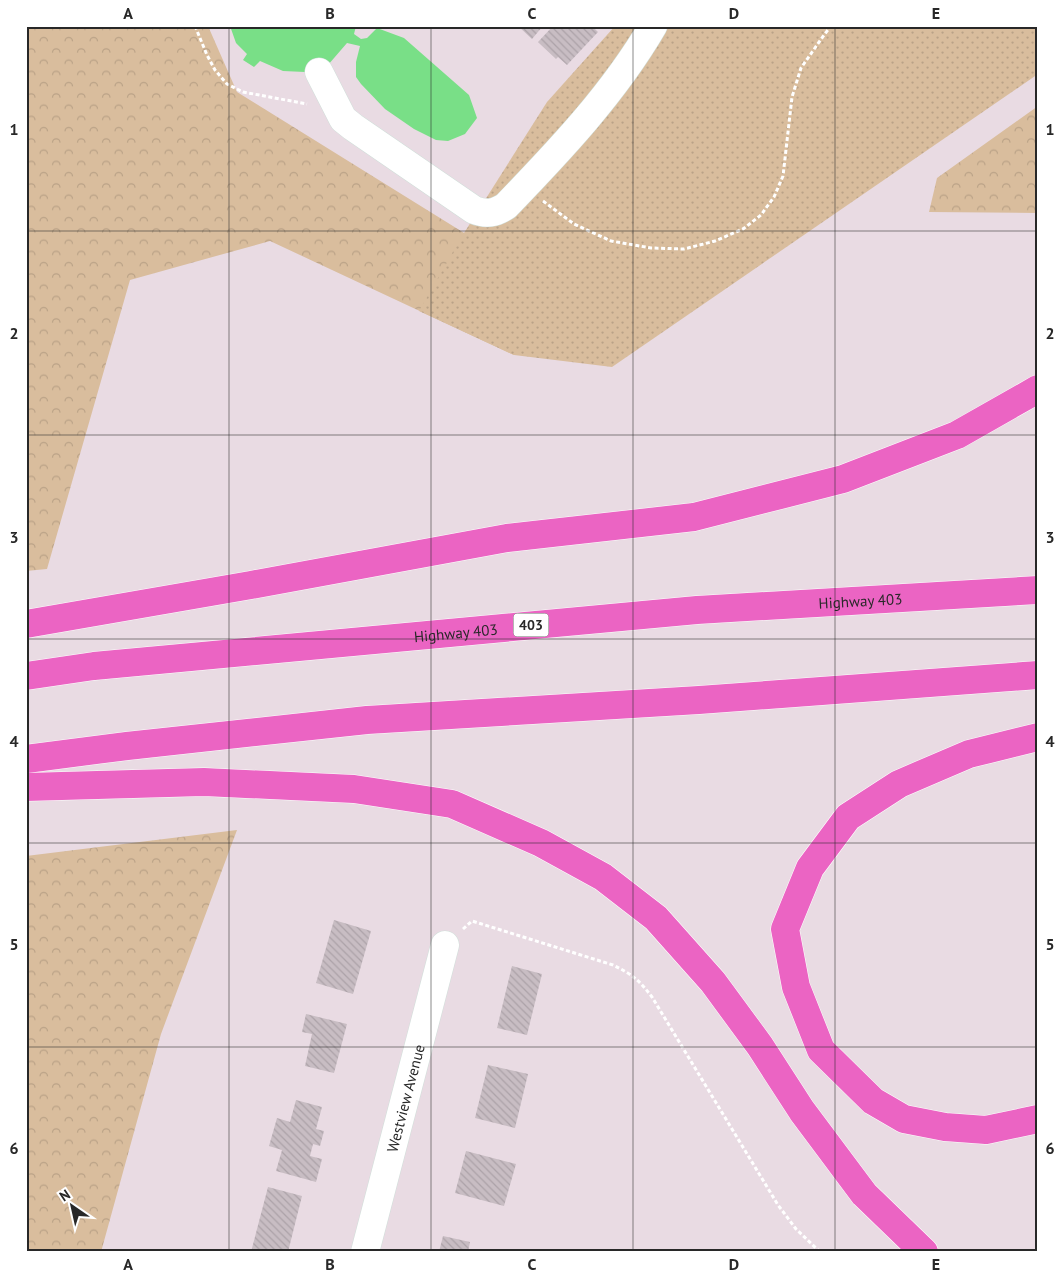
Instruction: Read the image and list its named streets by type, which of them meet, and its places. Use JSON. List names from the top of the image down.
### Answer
{
  "streets": {
    "highway": ["Highway 403", "403"],
    "street": ["Westview Avenue"]
  },
  "north": "top left",
  "grid": {
    "columns": [
      "A",
      "B",
      "C",
      "D",
      "E"
    ],
    "rows": [
      "1",
      "2",
      "3",
      "4",
      "5",
      "6"
    ]
  }
}
